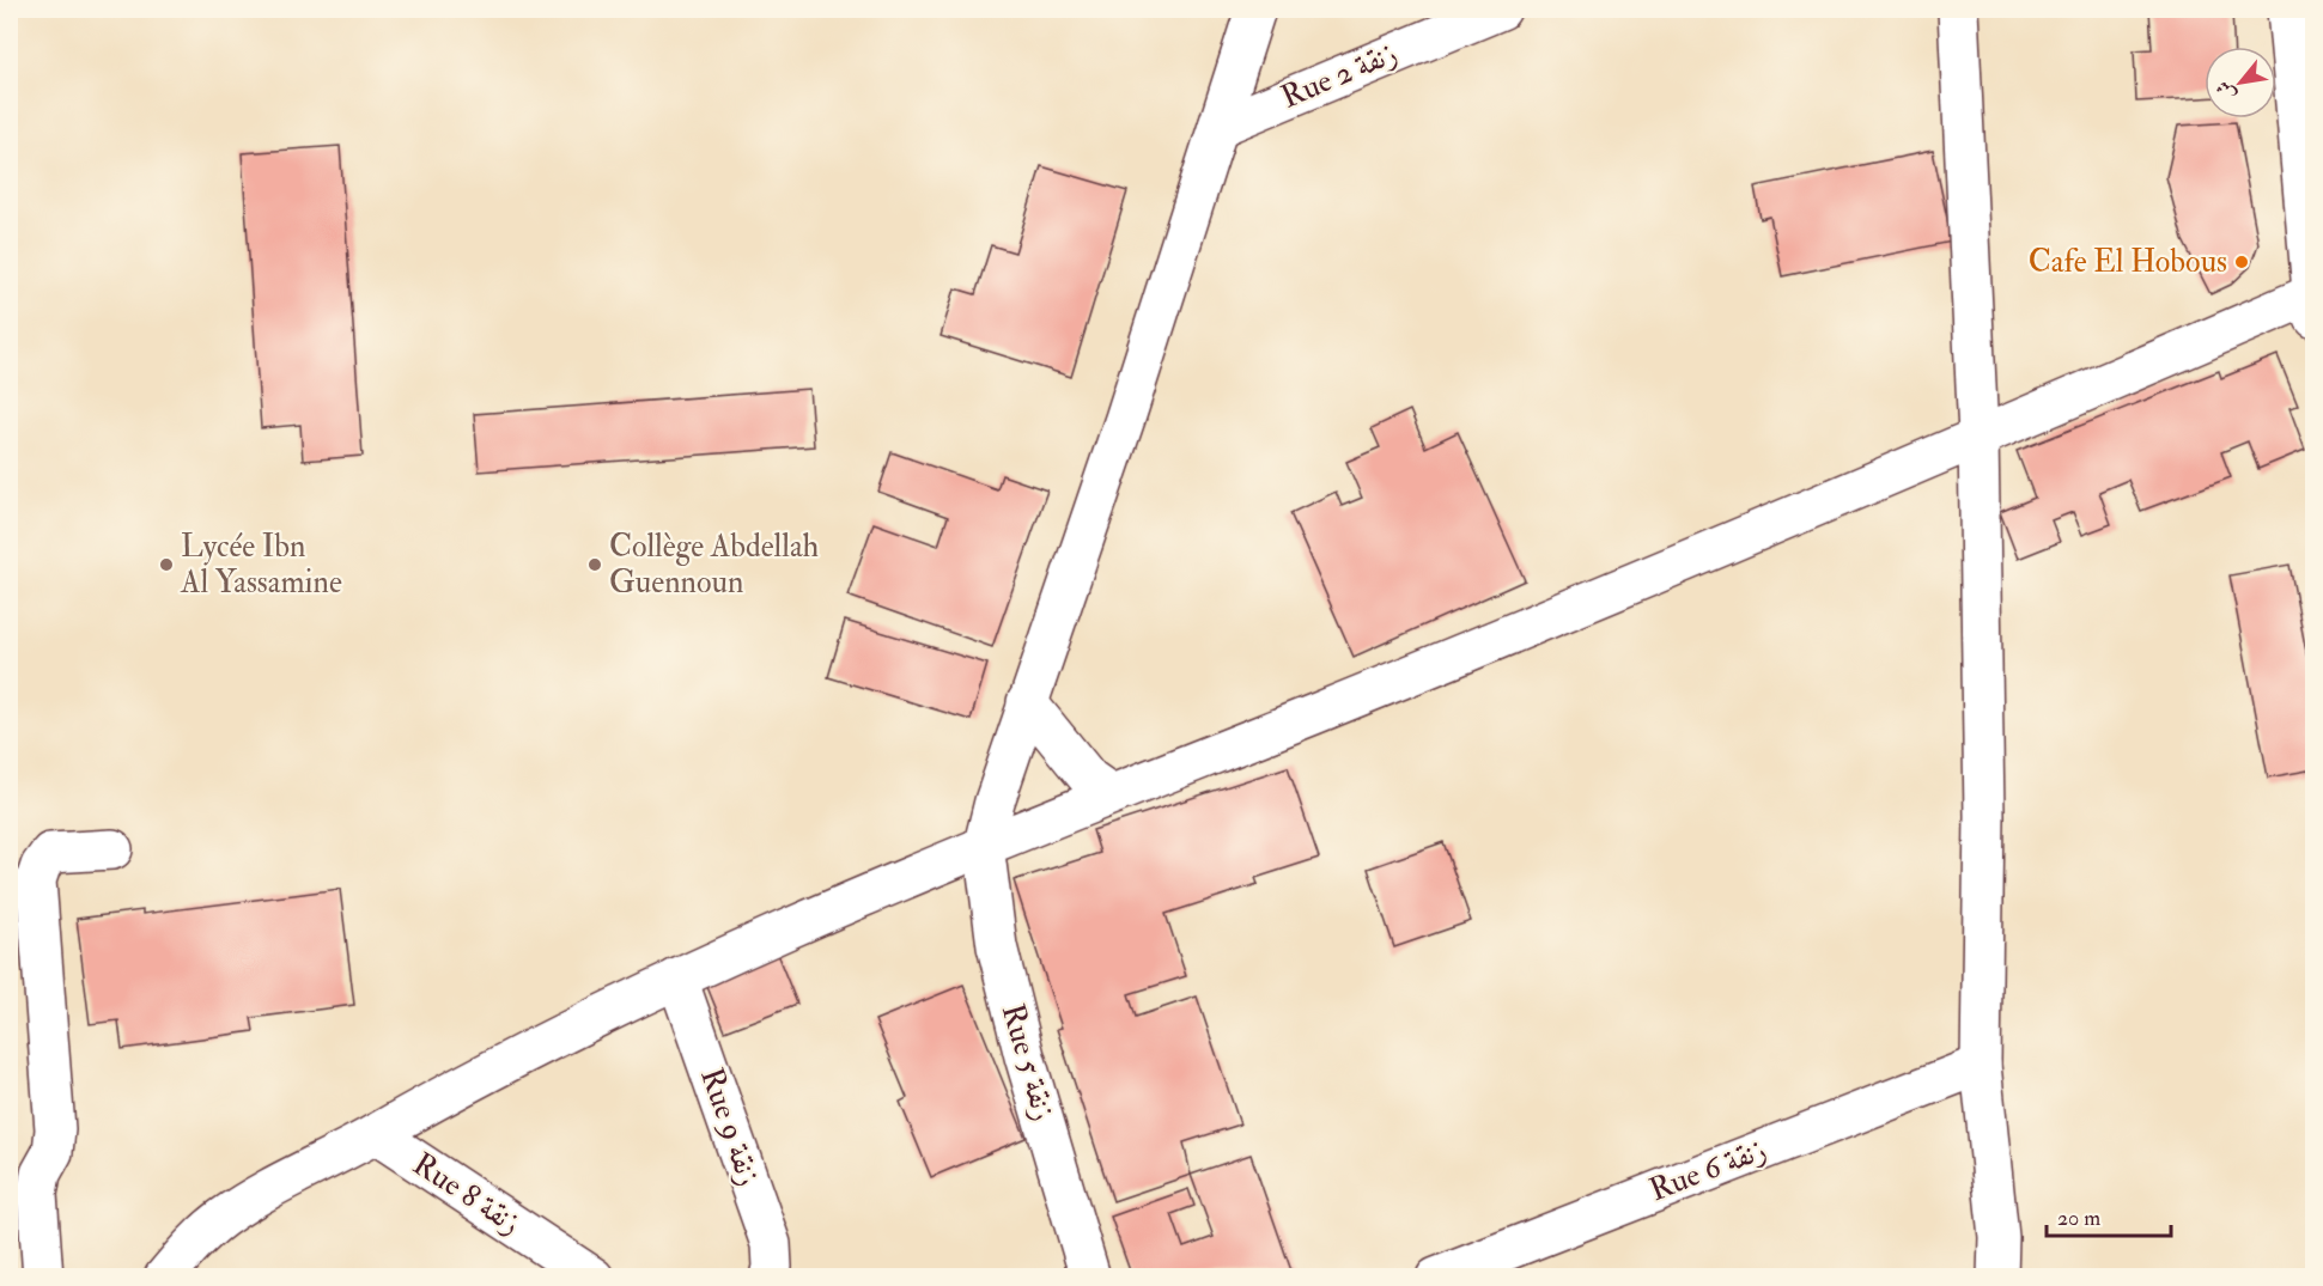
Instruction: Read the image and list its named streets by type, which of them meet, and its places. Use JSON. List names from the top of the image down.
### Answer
{
  "streets": {
    "street": [
      "Rue 2 زنقة",
      "Rue 5 زنقة",
      "Rue 9 زنقة",
      "Rue 6 زنقة",
      "Rue 8 زنقة"
    ]
  },
  "places": ["Cafe El Hobous", "Lycée Ibn Al Yassamine", "Collège Abdellah Guennoun"],
  "scale_bar": "20 m",
  "north": "bottom left"
}
